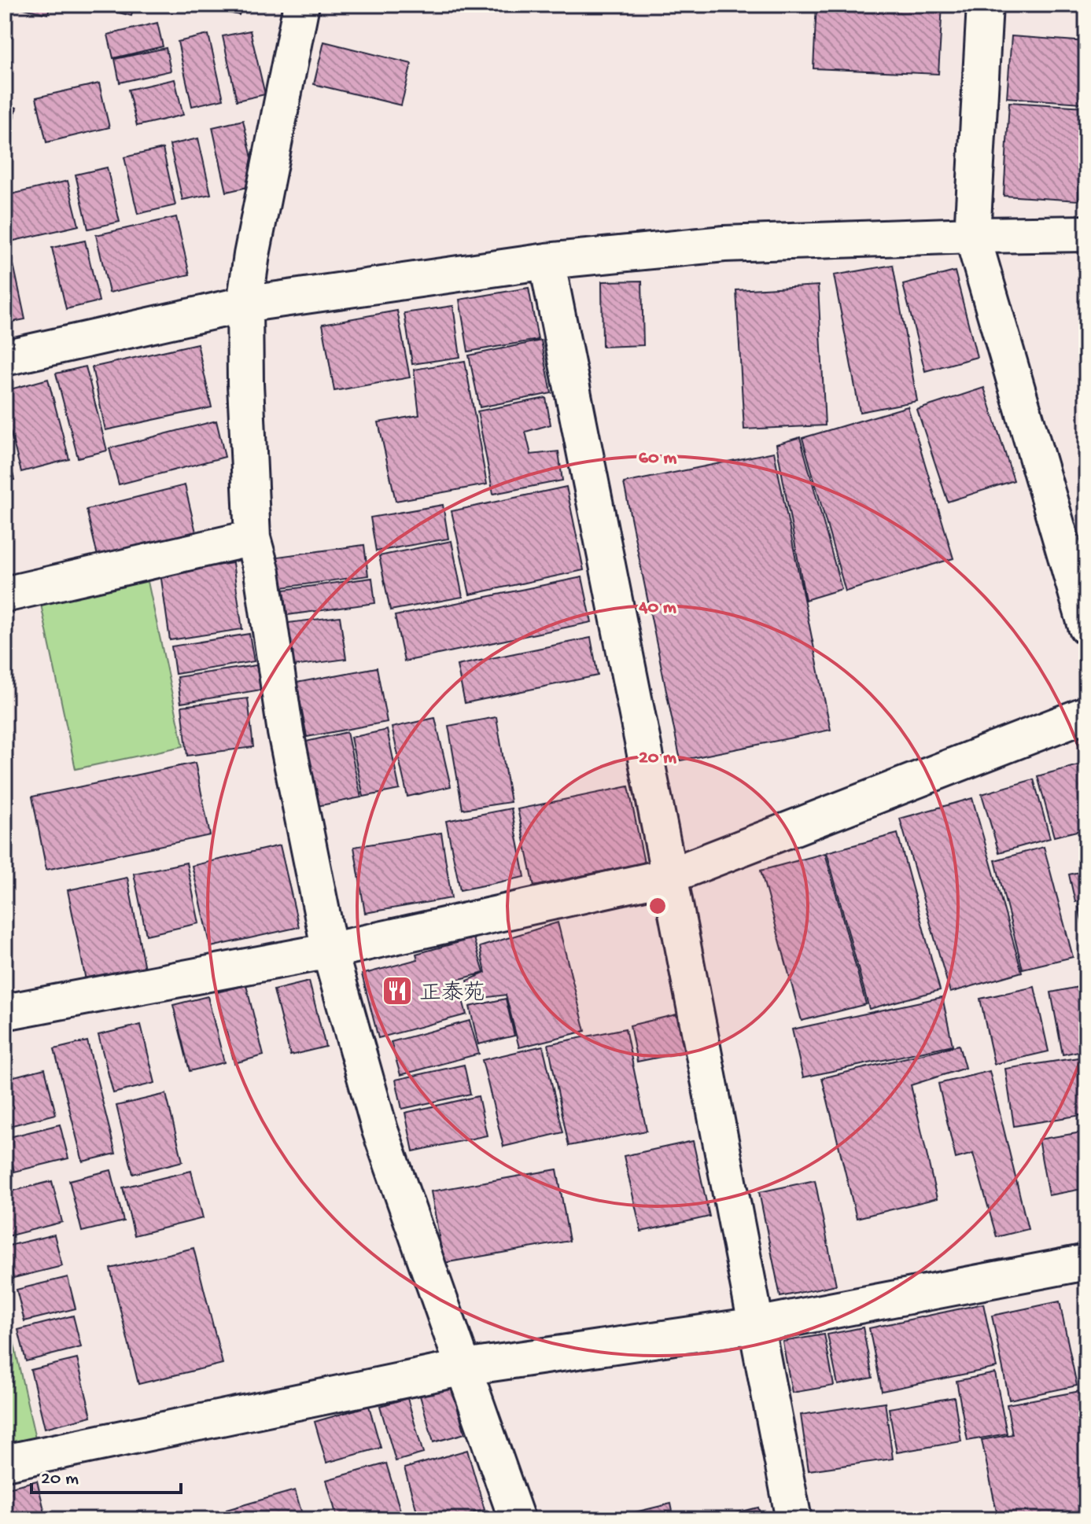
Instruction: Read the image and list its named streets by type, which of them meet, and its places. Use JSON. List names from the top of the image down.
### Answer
{
  "places": {
    "restaurant": ["正泰苑"]
  },
  "scale_bar": "20 m",
  "rings": ["60 m", "40 m", "20 m"]
}
